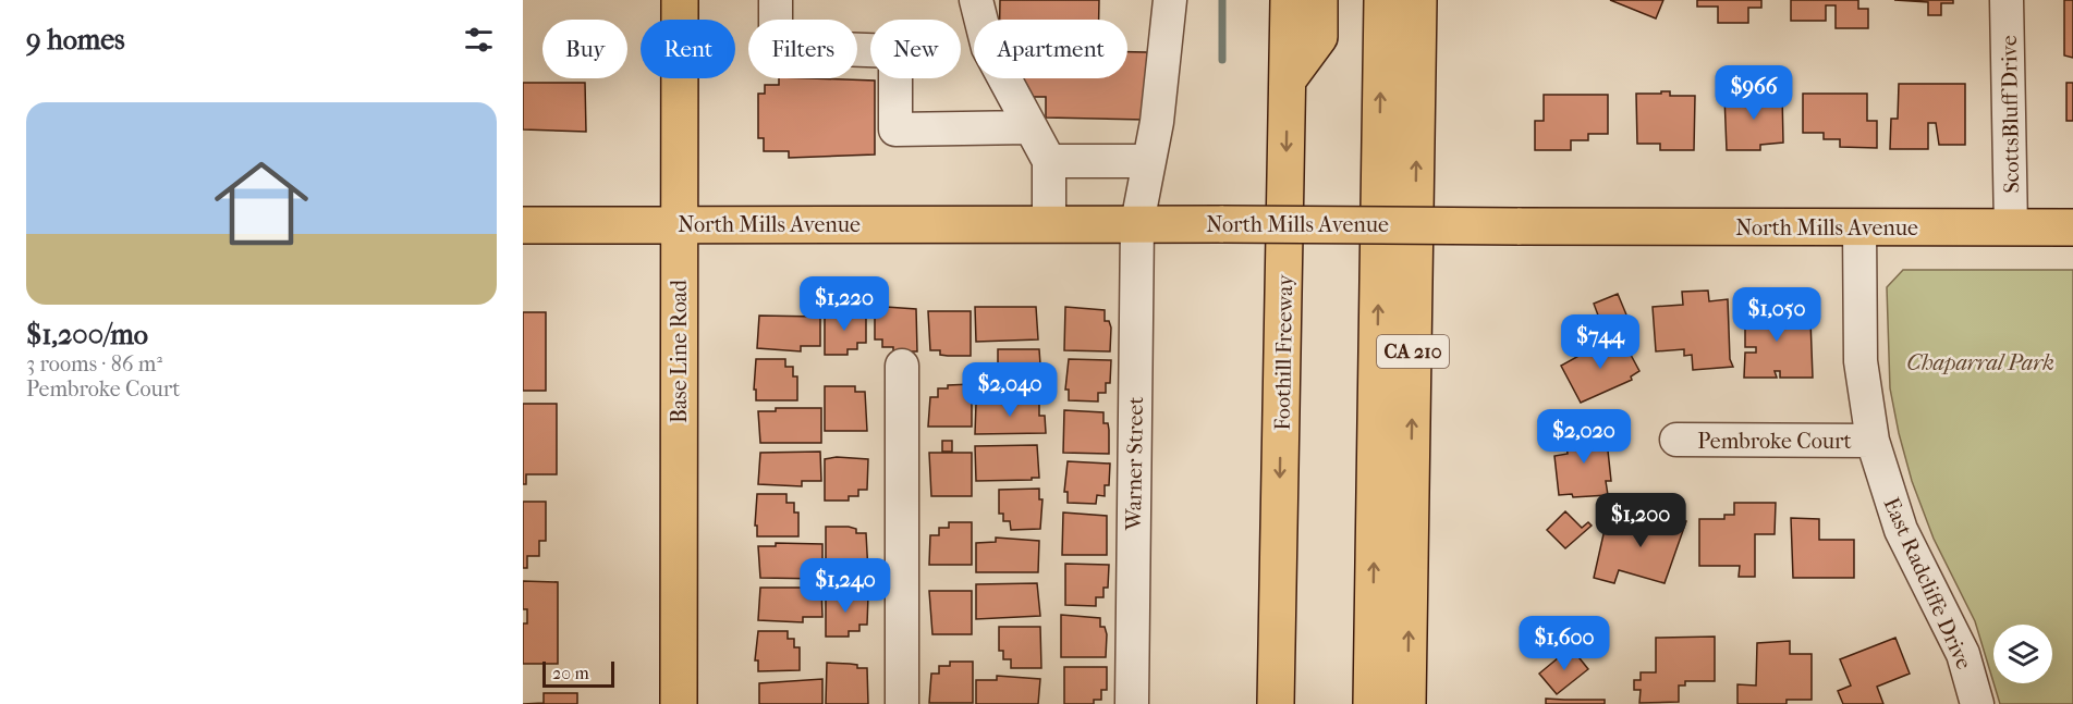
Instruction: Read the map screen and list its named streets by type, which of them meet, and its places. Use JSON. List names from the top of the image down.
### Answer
{
  "streets": {
    "main road": [
      "North Mills Avenue",
      "Base Line Road",
      "CA 210",
      "Foothill Freeway"
    ],
    "street": [
      "ScottsBluff Drive",
      "Pembroke Court",
      "Warner Street",
      "East Radcliffe Drive"
    ]
  },
  "crossings": [
    ["ScottsBluff Drive", "North Mills Avenue"],
    ["North Mills Avenue", "Base Line Road"],
    ["North Mills Avenue", "Warner Street"],
    ["North Mills Avenue", "East Radcliffe Drive"],
    ["Pembroke Court", "East Radcliffe Drive"]
  ],
  "parks": ["Chaparral Park"],
  "scale_bar": "20 m",
  "page": {
    "heading": "9 homes",
    "chip": [
      "Buy",
      "Rent",
      "Filters",
      "New",
      "Apartment"
    ],
    "price": [
      "$966",
      "$1,220",
      "$1,050",
      "$744",
      "$2,040",
      "$2,020",
      "$1,200",
      "$1,240",
      "$1,600"
    ],
    "list": [
      {
        "name": "$1,200/mo",
        "note": "3 rooms · 86 m² · Pembroke Court"
      }
    ],
    "scale": "20 m"
  }
}
